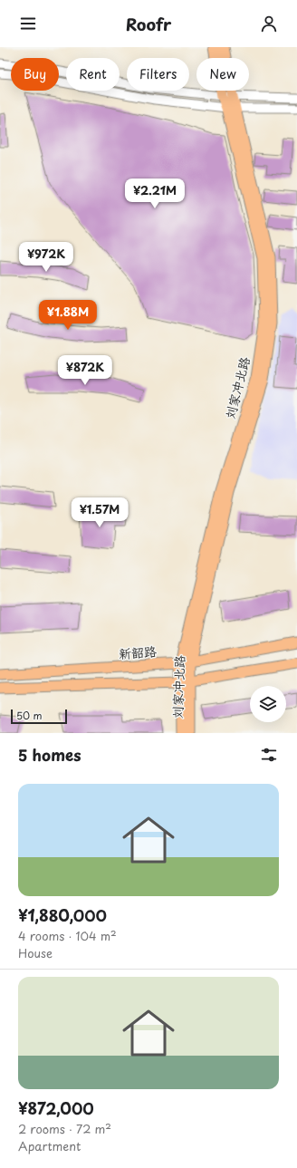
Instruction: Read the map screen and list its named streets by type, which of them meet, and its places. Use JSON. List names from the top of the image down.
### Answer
{
  "streets": {
    "main road": ["刘家冲北路", "新韶路"]
  },
  "crossings": [
    ["刘家冲北路", "新韶路"]
  ],
  "scale_bar": "50 m",
  "page": {
    "header": "Roofr",
    "chip": [
      "Buy",
      "Rent",
      "Filters",
      "New"
    ],
    "price": [
      "¥2.21M",
      "¥972K",
      "¥1.88M",
      "¥872K",
      "¥1.57M"
    ],
    "scale": "50 m",
    "heading": "5 homes",
    "list": [
      {
        "name": "¥1,880,000",
        "note": "4 rooms · 104 m² · House"
      },
      {
        "name": "¥872,000",
        "note": "2 rooms · 72 m² · Apartment"
      }
    ]
  }
}
